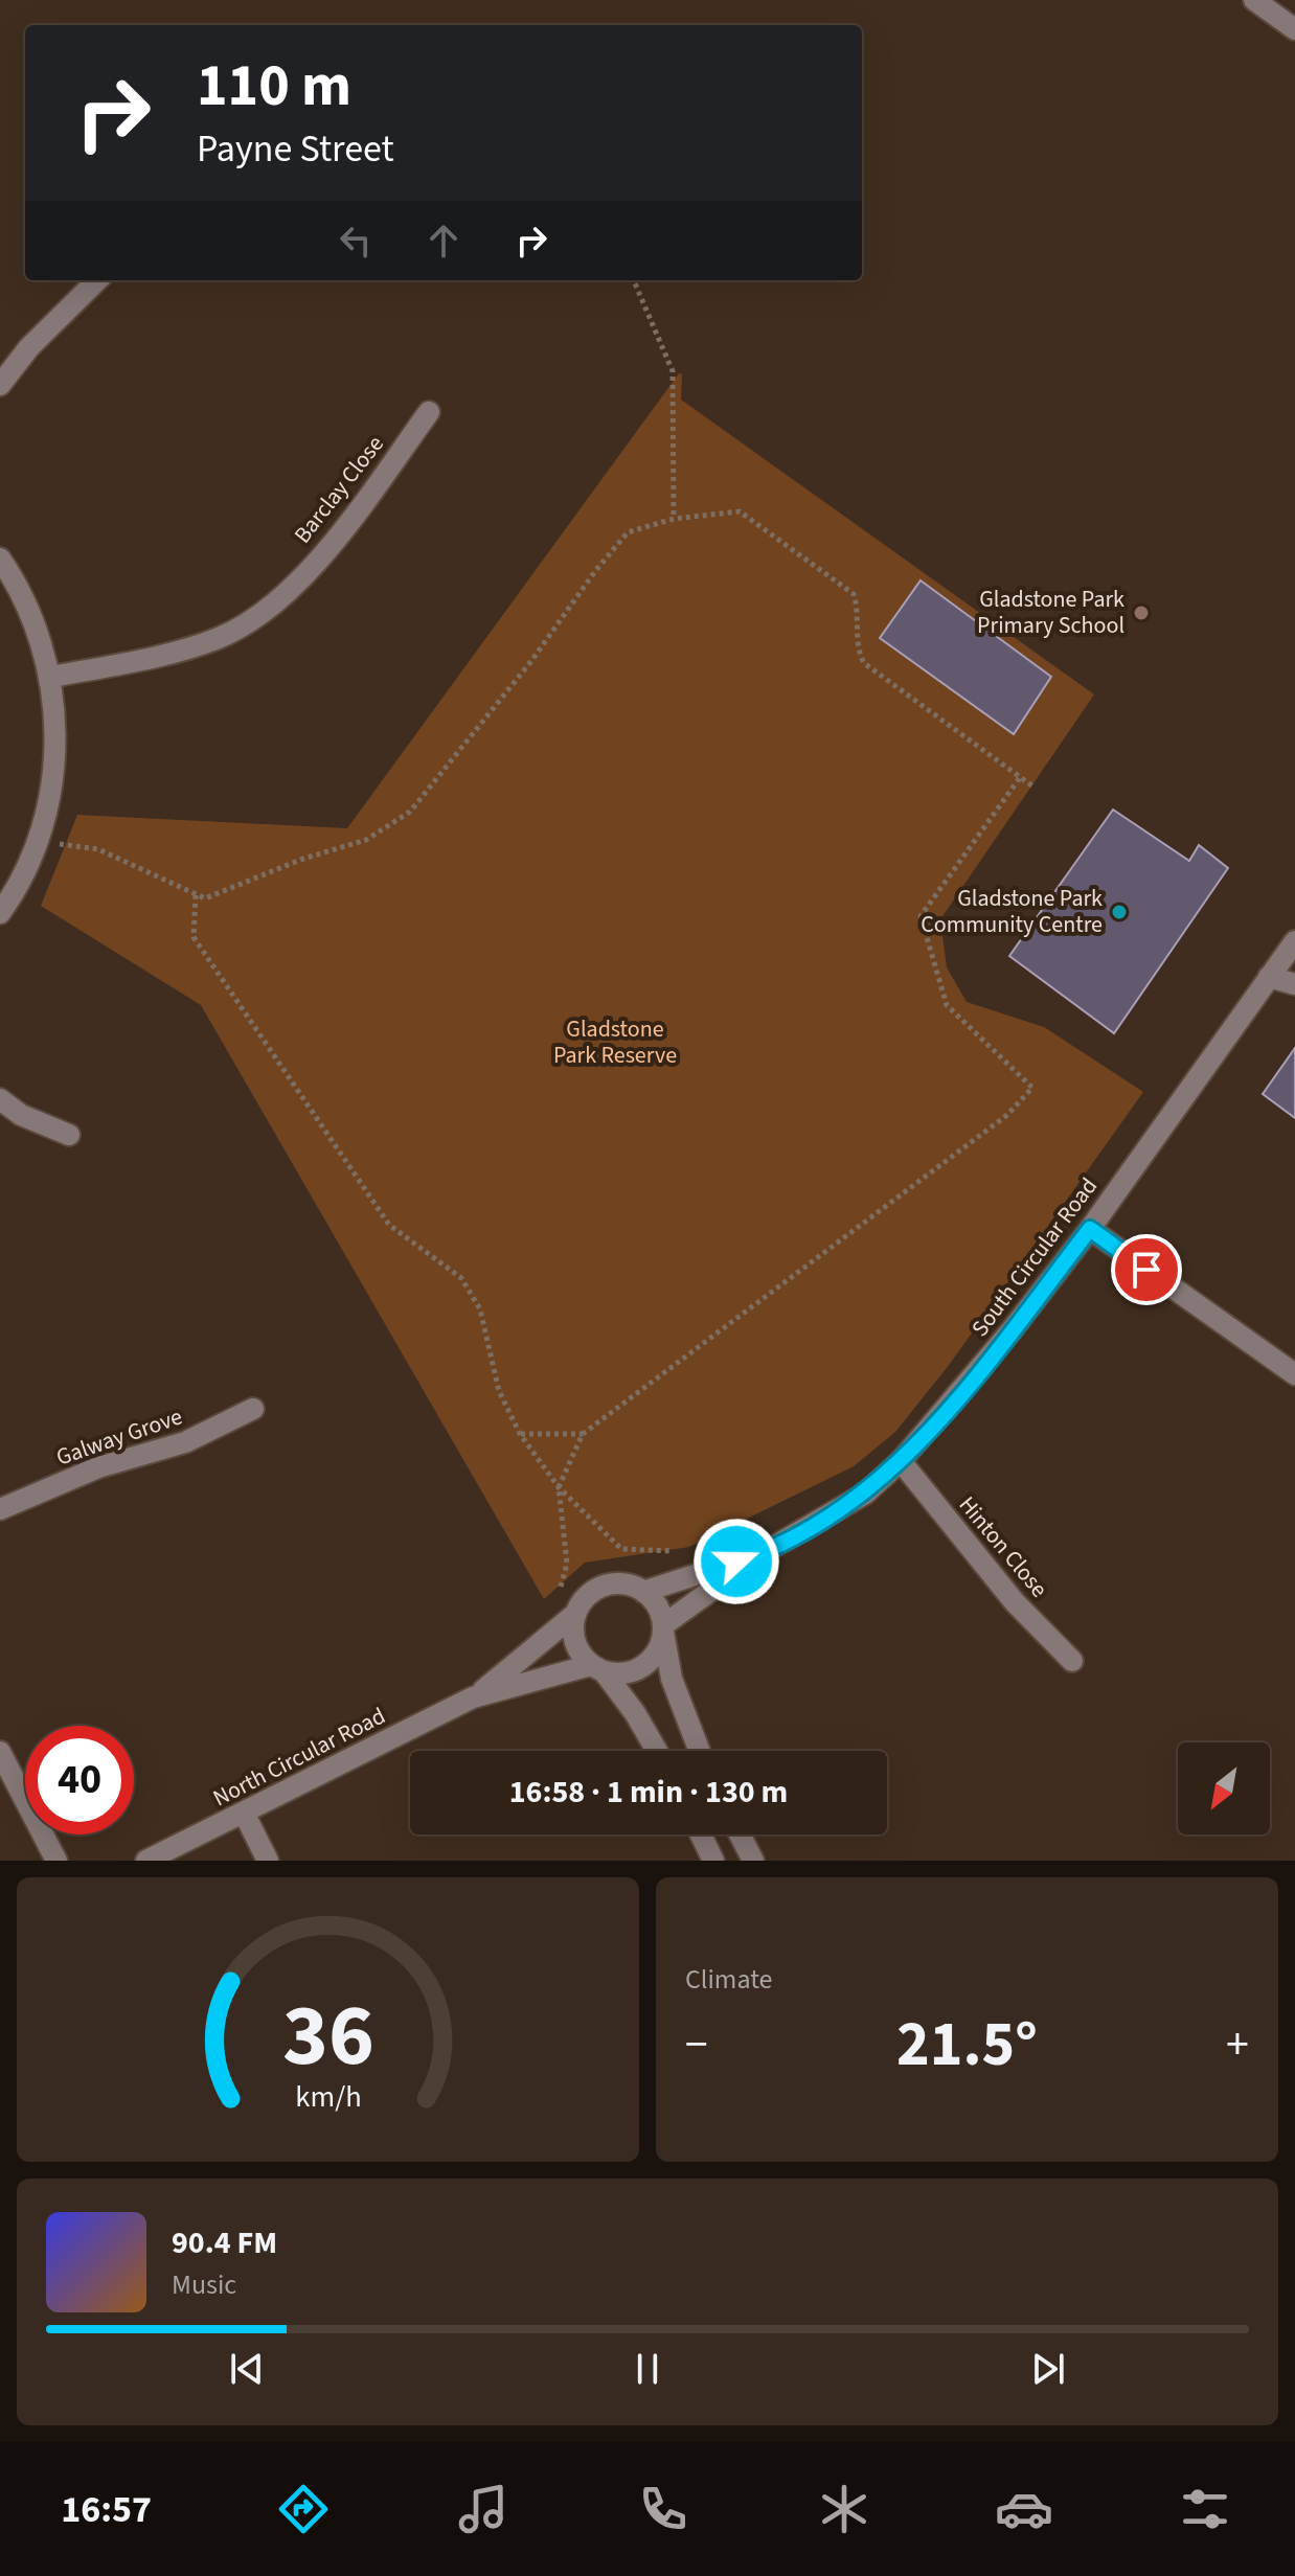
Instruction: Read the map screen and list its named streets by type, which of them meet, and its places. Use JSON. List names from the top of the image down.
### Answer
{
  "streets": {
    "street": [
      "Barclay Close",
      "South Circular Road",
      "Galway Grove",
      "Hinton Close",
      "North Circular Road"
    ]
  },
  "crossings": [
    ["South Circular Road", "Hinton Close"],
    ["South Circular Road", "North Circular Road"]
  ],
  "parks": ["Gladstone Park Reserve"],
  "places": ["Gladstone Park Primary School", "Gladstone Park Community Centre"],
  "north": "bottom left",
  "page": {
    "turn": ["110 m", "Payne Street"],
    "limit": "40",
    "trip": "16:58 · 1 min · 130 m",
    "tile": "Climate",
    "heat": ["−", "21.5°", "+"],
    "song": ["90.4 FM", "Music"],
    "tabs": "16:57",
    "gauge": ["36", "km/h"]
  }
}
